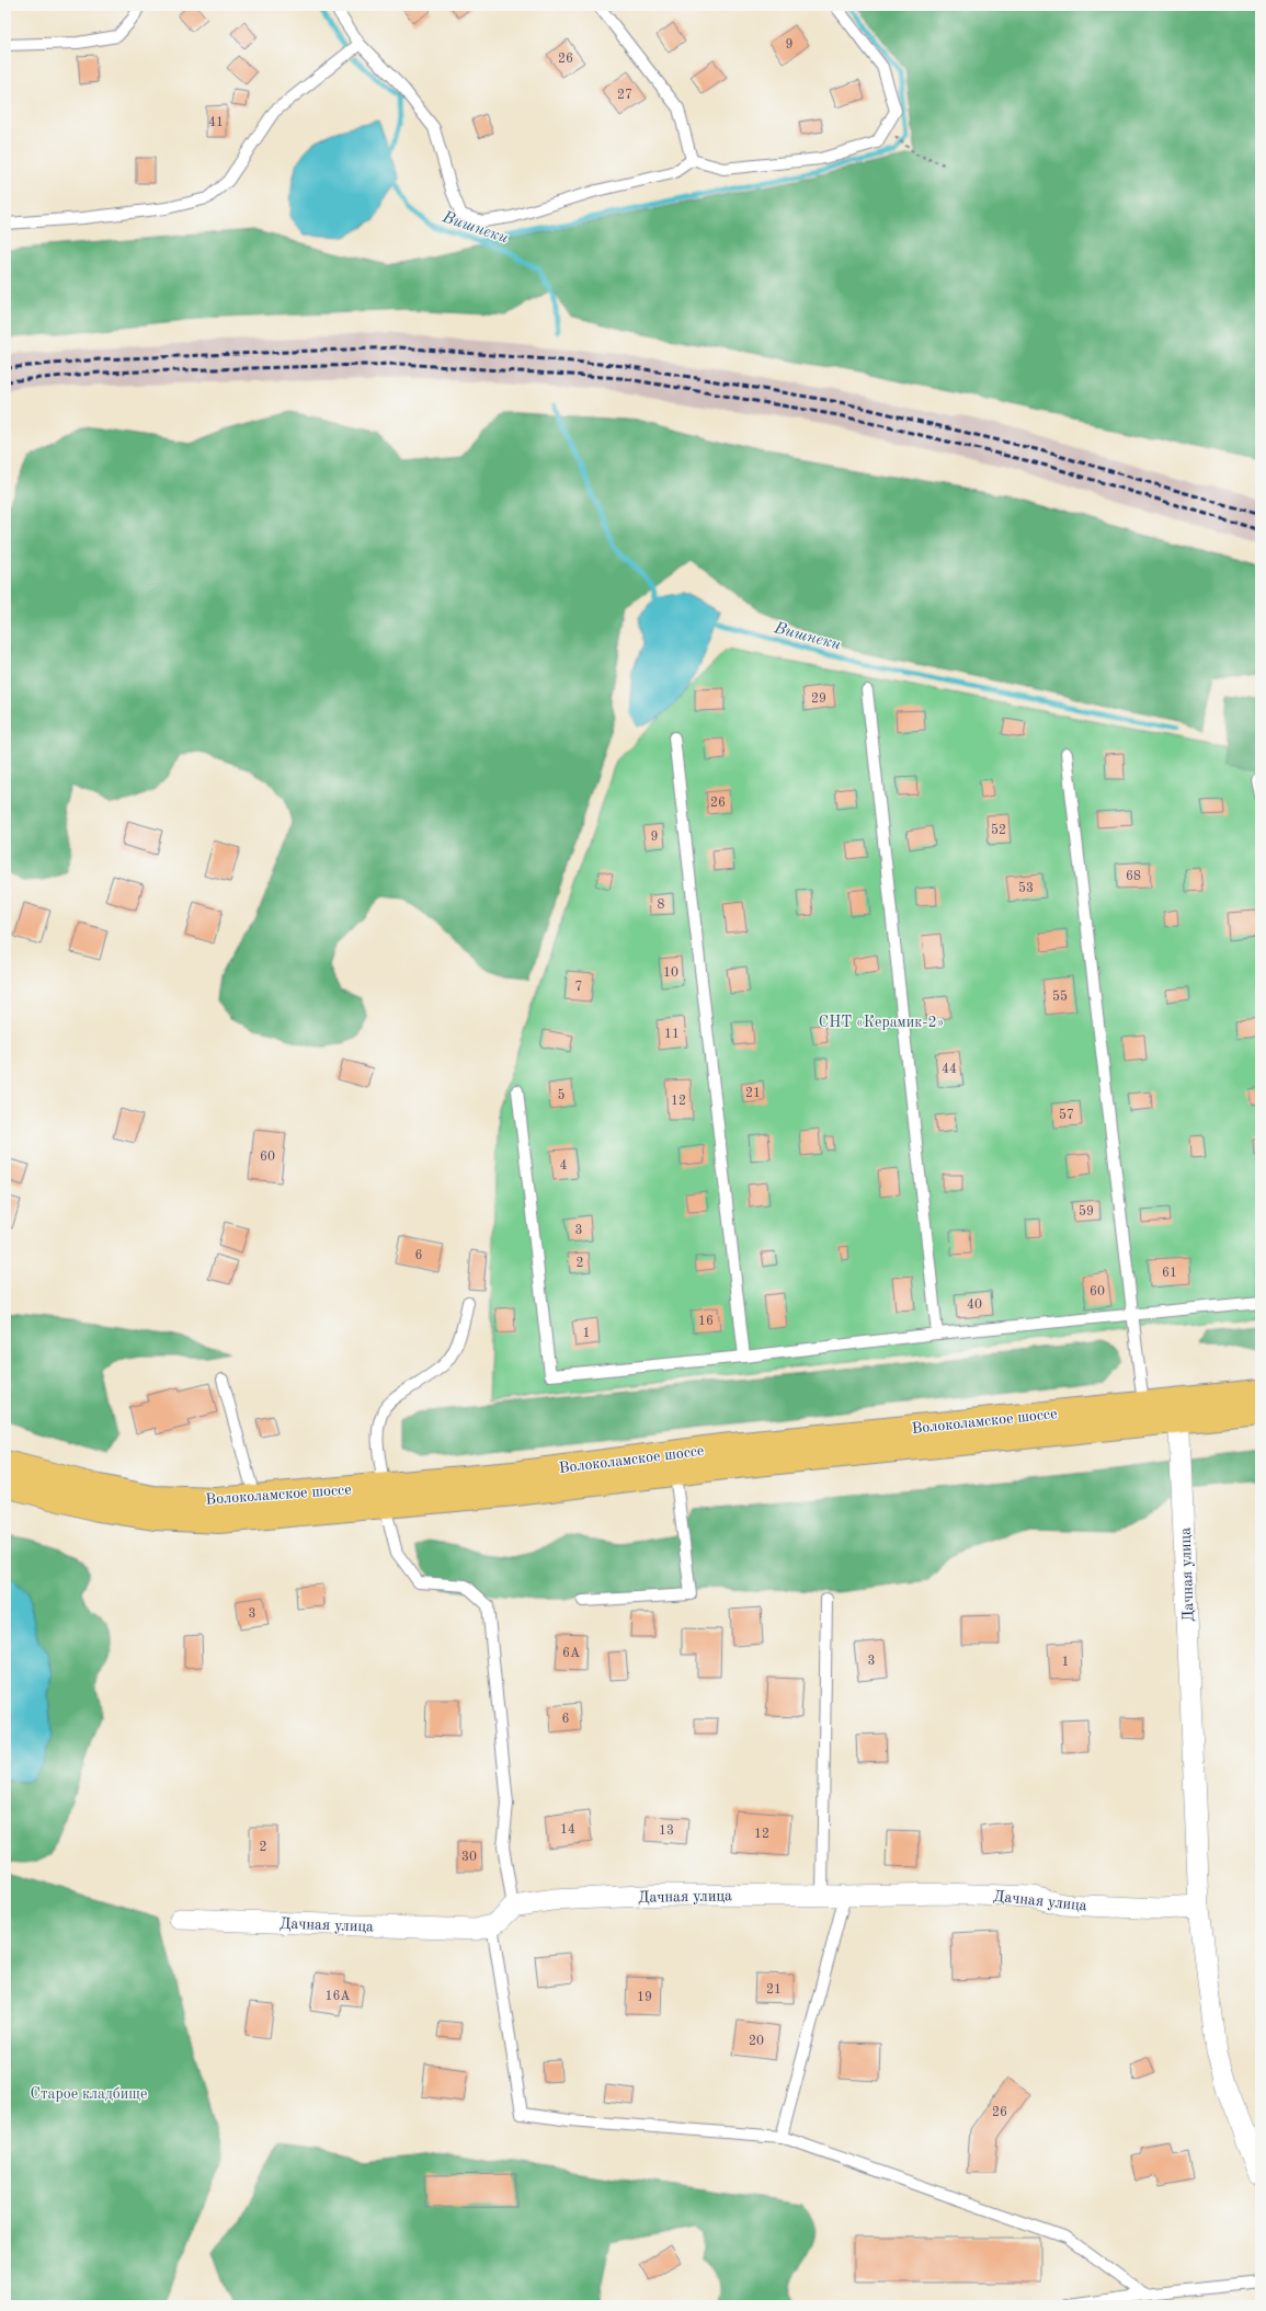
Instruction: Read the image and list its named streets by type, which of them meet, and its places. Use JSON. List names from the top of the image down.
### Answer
{
  "streets": {
    "main road": ["Волоколамское шоссе"],
    "street": ["Дачная улица"]
  },
  "crossings": [
    ["Волоколамское шоссе", "Дачная улица"]
  ],
  "water": ["Вишнеки"],
  "parks": ["СНТ «Керамик-2»", "Старое кладбище"],
  "house_numbers": [
    "9",
    "26",
    "27",
    "41",
    "29",
    "26",
    "52",
    "9",
    "68",
    "53",
    "8",
    "10",
    "7",
    "55",
    "11",
    "44",
    "21",
    "5",
    "12",
    "57",
    "60",
    "4",
    "59",
    "3",
    "6",
    "2",
    "61",
    "60",
    "40",
    "16",
    "1",
    "3",
    "6А",
    "3",
    "1",
    "6",
    "14",
    "13",
    "12",
    "2",
    "30",
    "21",
    "16А",
    "19",
    "20",
    "26"
  ]
}
